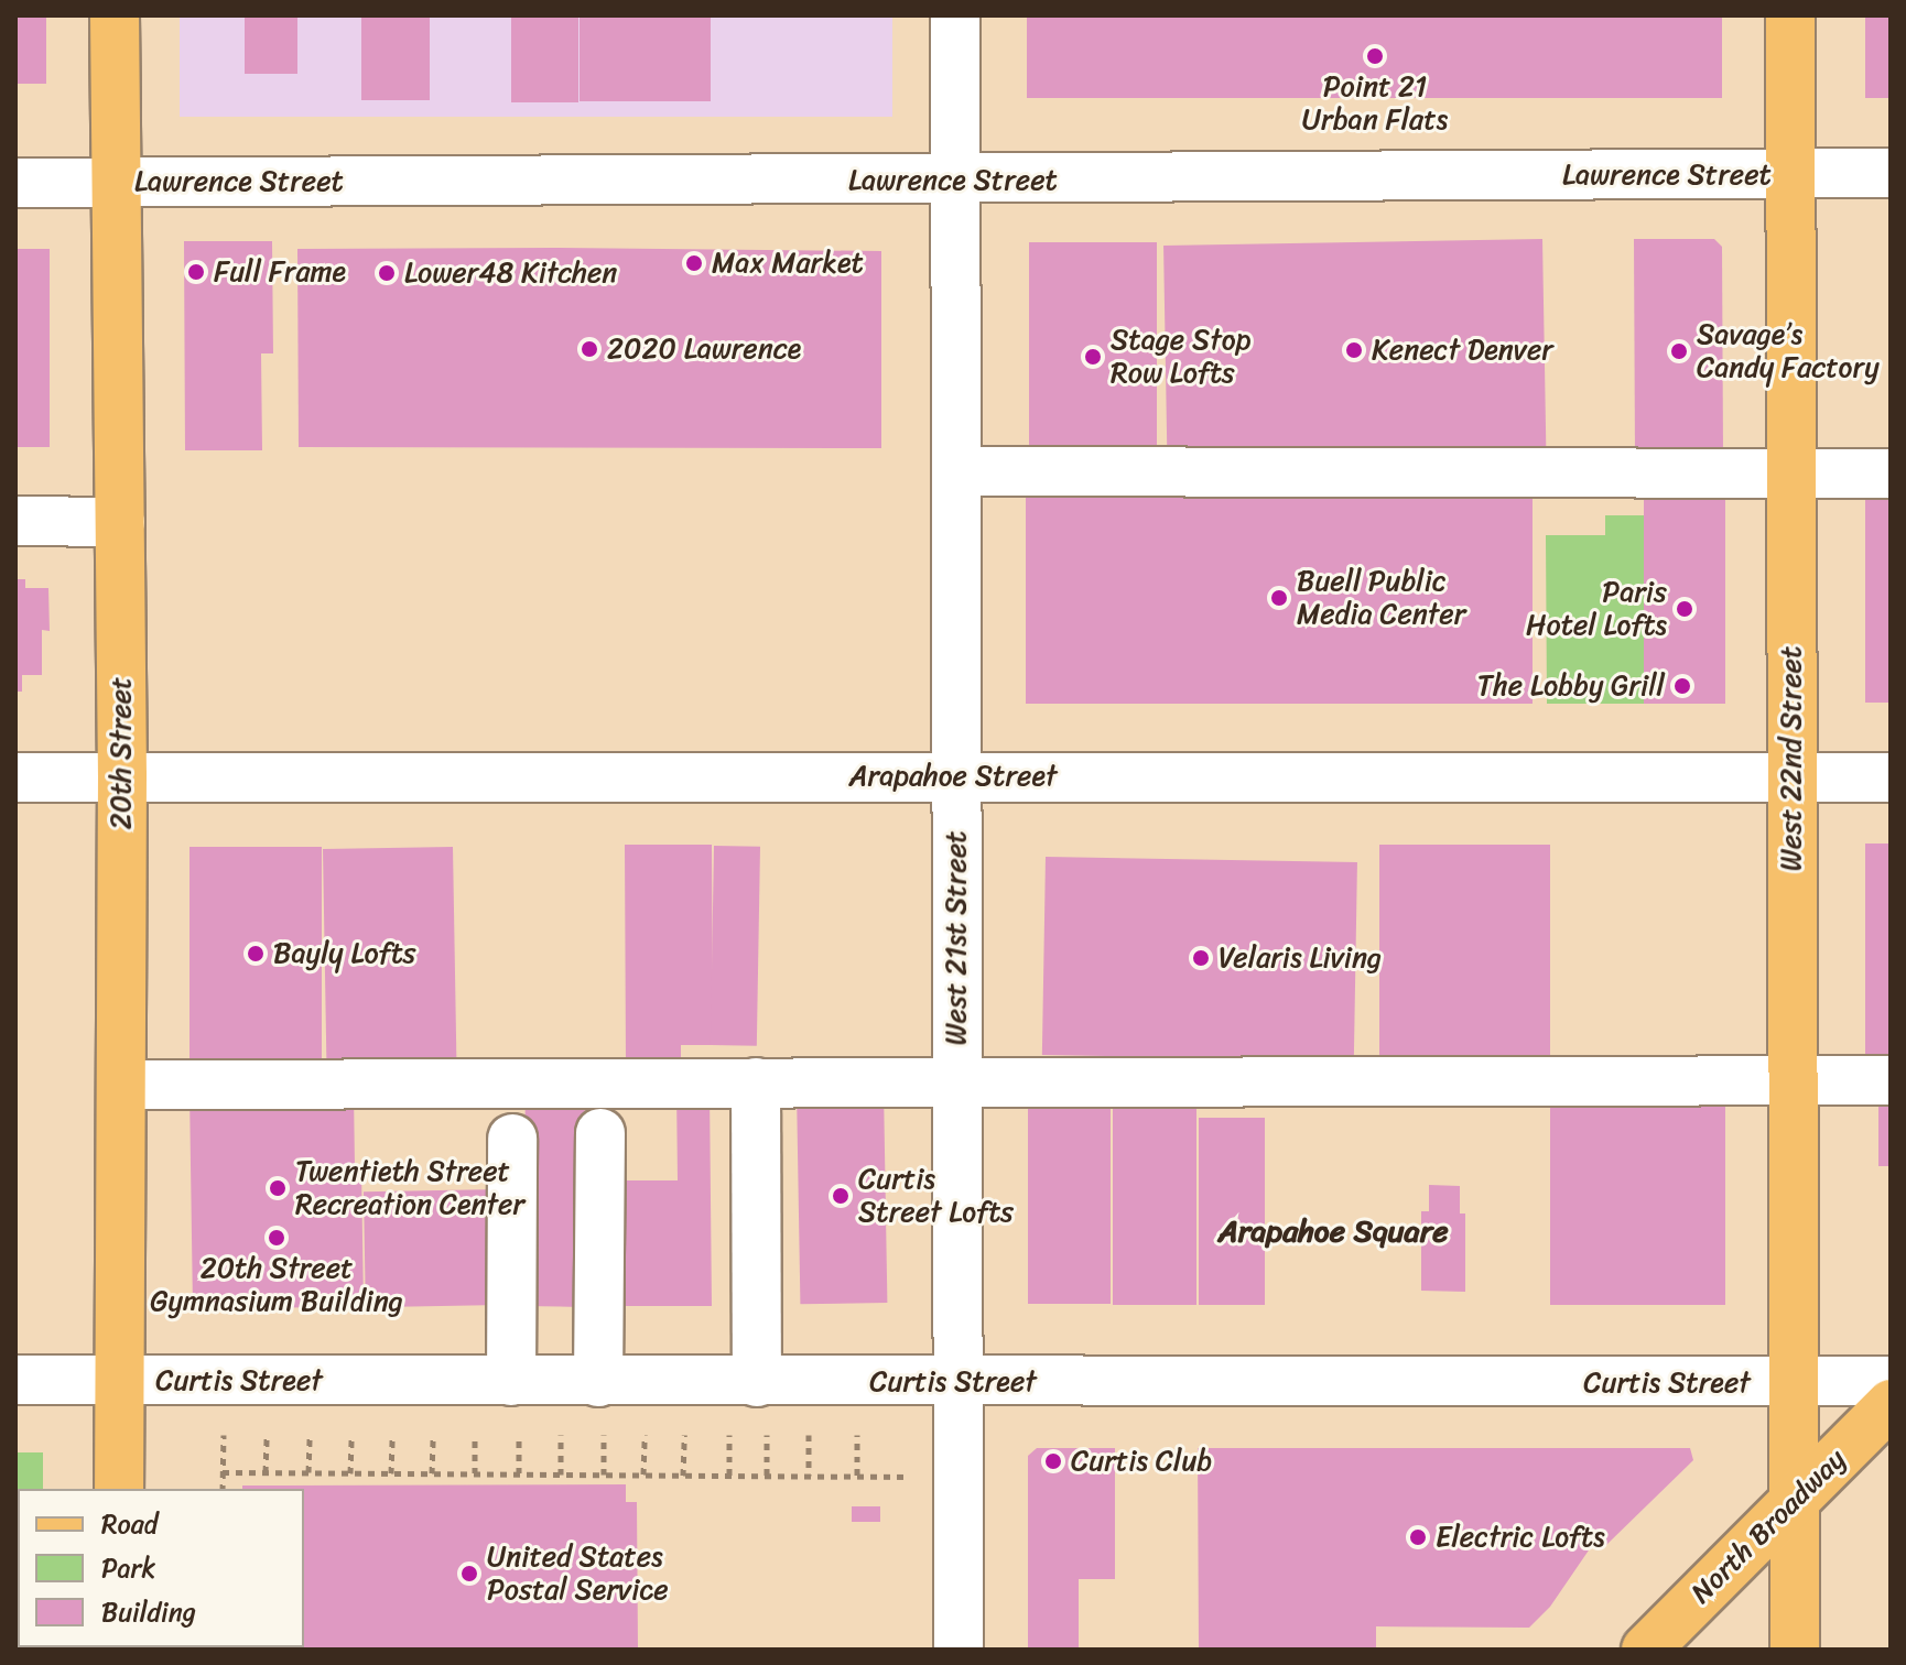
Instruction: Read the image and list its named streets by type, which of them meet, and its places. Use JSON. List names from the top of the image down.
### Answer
{
  "streets": {
    "main road": ["20th Street", "West 22nd Street", "North Broadway"],
    "street": [
      "Lawrence Street",
      "Arapahoe Street",
      "West 21st Street",
      "Curtis Street"
    ]
  },
  "crossings": [
    ["Lawrence Street", "20th Street"],
    ["Lawrence Street", "West 22nd Street"],
    ["Lawrence Street", "West 21st Street"],
    ["20th Street", "Arapahoe Street"],
    ["20th Street", "Curtis Street"],
    ["West 22nd Street", "Arapahoe Street"],
    ["West 22nd Street", "Curtis Street"],
    ["West 22nd Street", "North Broadway"],
    ["Arapahoe Street", "West 21st Street"],
    ["West 21st Street", "Curtis Street"]
  ],
  "districts": ["Arapahoe Square"],
  "places": [
    "Point 21 Urban Flats",
    "Max Market",
    "Full Frame",
    "Lower48 Kitchen",
    "2020 Lawrence",
    "Kenect Denver",
    "Savage’s Candy Factory",
    "Stage Stop Row Lofts",
    "Buell Public Media Center",
    "Paris Hotel Lofts",
    "The Lobby Grill",
    "Bayly Lofts",
    "Velaris Living",
    "Twentieth Street Recreation Center",
    "Curtis Street Lofts",
    "20th Street Gymnasium Building",
    "Curtis Club",
    "Electric Lofts",
    "United States Postal Service"
  ],
  "legend": ["Road", "Park", "Building"]
}
